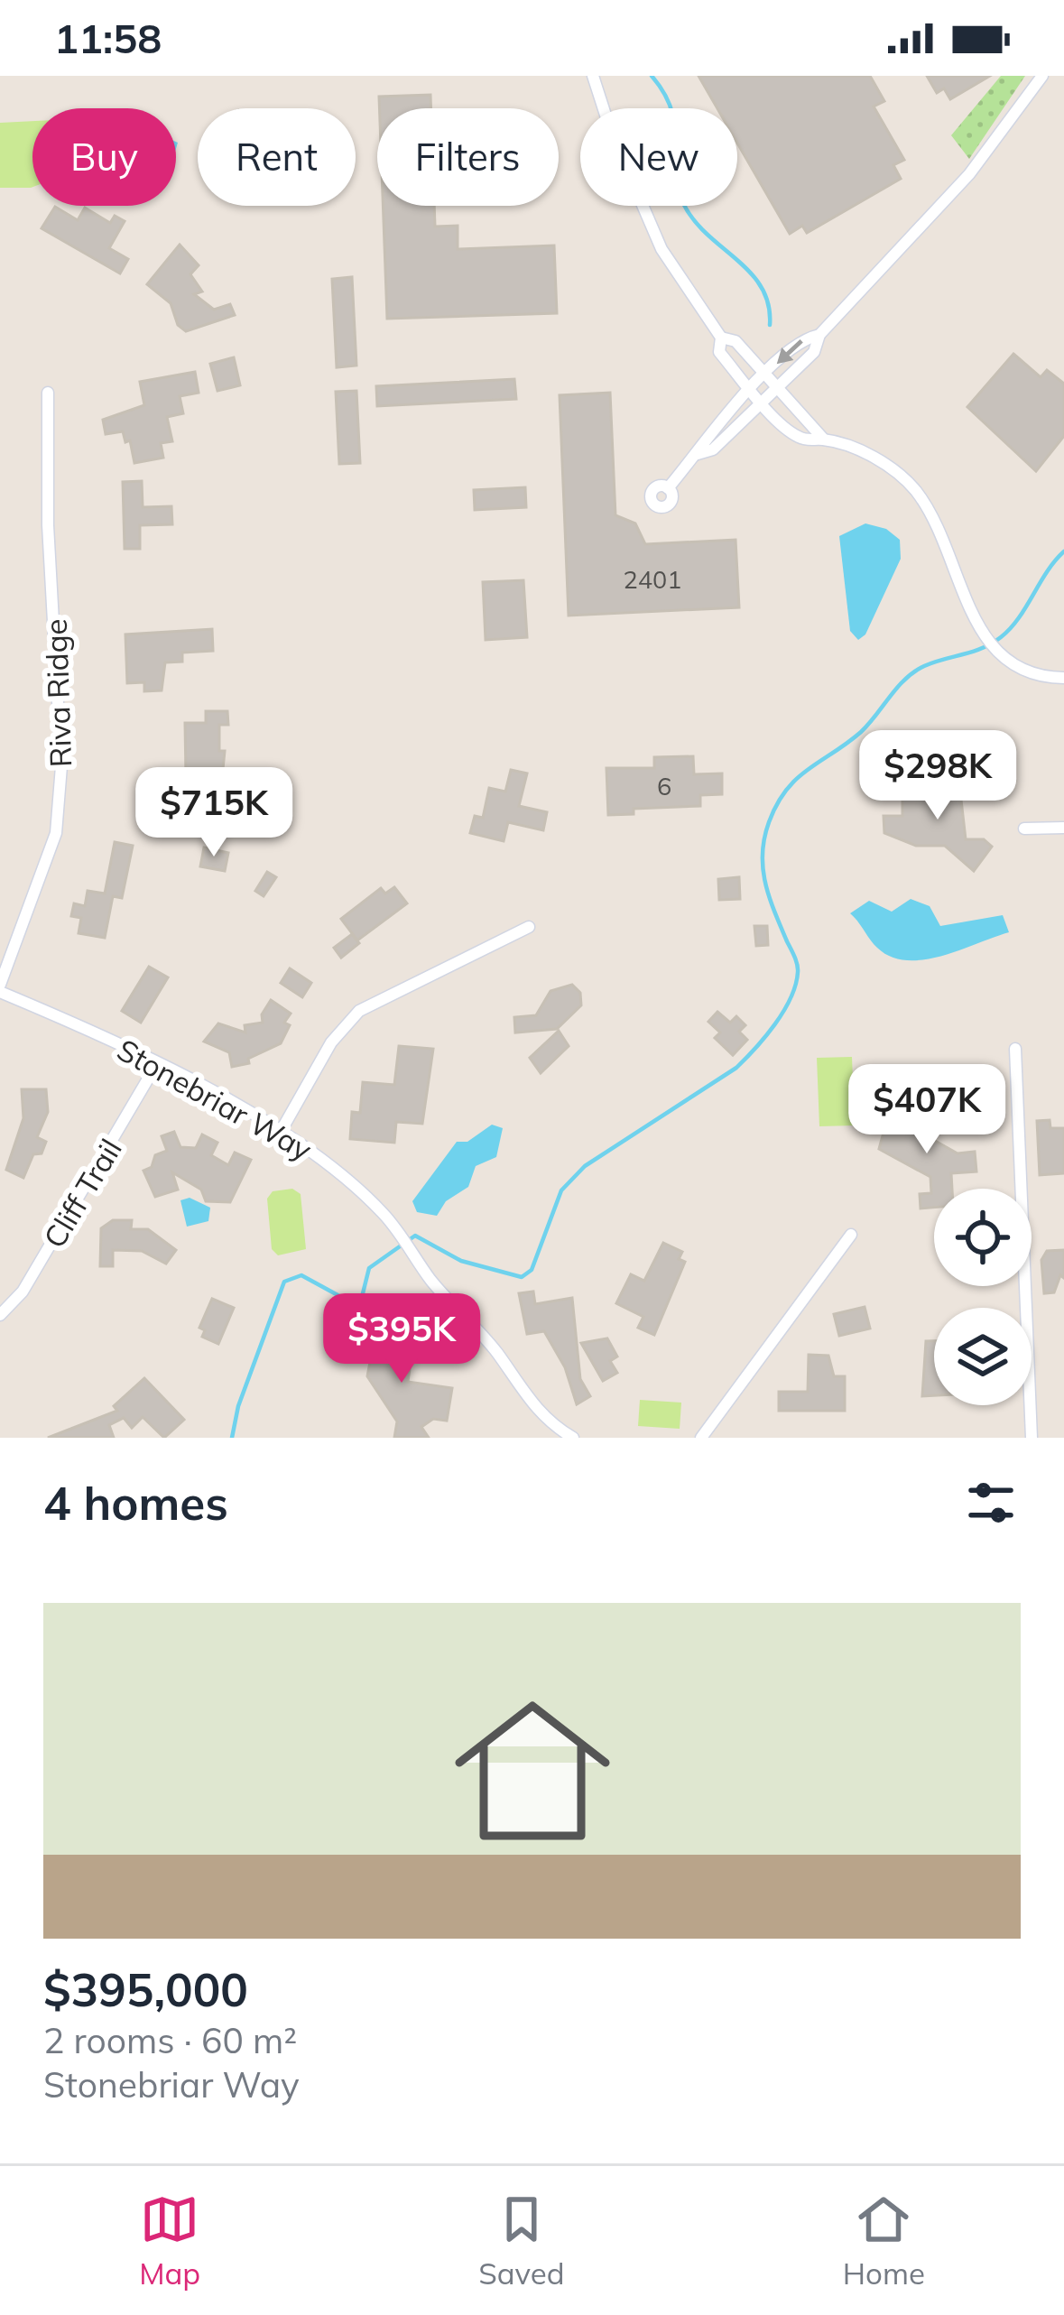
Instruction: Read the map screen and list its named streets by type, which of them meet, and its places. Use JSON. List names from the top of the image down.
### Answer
{
  "streets": {
    "street": ["Riva Ridge", "Stonebriar Way", "Cliff Trail"]
  },
  "crossings": [
    ["Riva Ridge", "Stonebriar Way"],
    ["Stonebriar Way", "Cliff Trail"]
  ],
  "house_numbers": ["2401", "6"],
  "page": {
    "status": "11:58",
    "chip": [
      "Buy",
      "Rent",
      "Filters",
      "New"
    ],
    "price": [
      "$298K",
      "$715K",
      "$407K",
      "$395K"
    ],
    "heading": "4 homes",
    "list": [
      {
        "name": "$395,000",
        "note": "2 rooms · 60 m² · Stonebriar Way"
      }
    ],
    "tabs": ["Map", "Saved", "Home"]
  }
}
